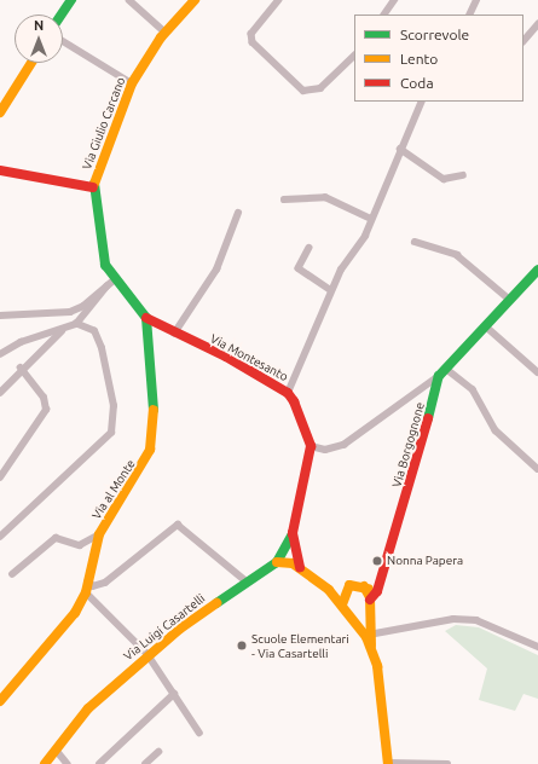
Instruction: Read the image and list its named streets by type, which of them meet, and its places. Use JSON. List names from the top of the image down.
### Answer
{
  "streets": {
    "street": [
      "Via Giulio Carcano",
      "Via Montesanto",
      "Via Borgognone",
      "Via al Monte",
      "Via Luigi Casartelli"
    ]
  },
  "crossings": [
    ["Via Giulio Carcano", "Via al Monte"],
    ["Via Montesanto", "Via al Monte"]
  ],
  "places": ["Nonna Papera", "Scuole Elementari - Via Casartelli"],
  "legend": ["Scorrevole", "Lento", "Coda"],
  "north": "top"
}
